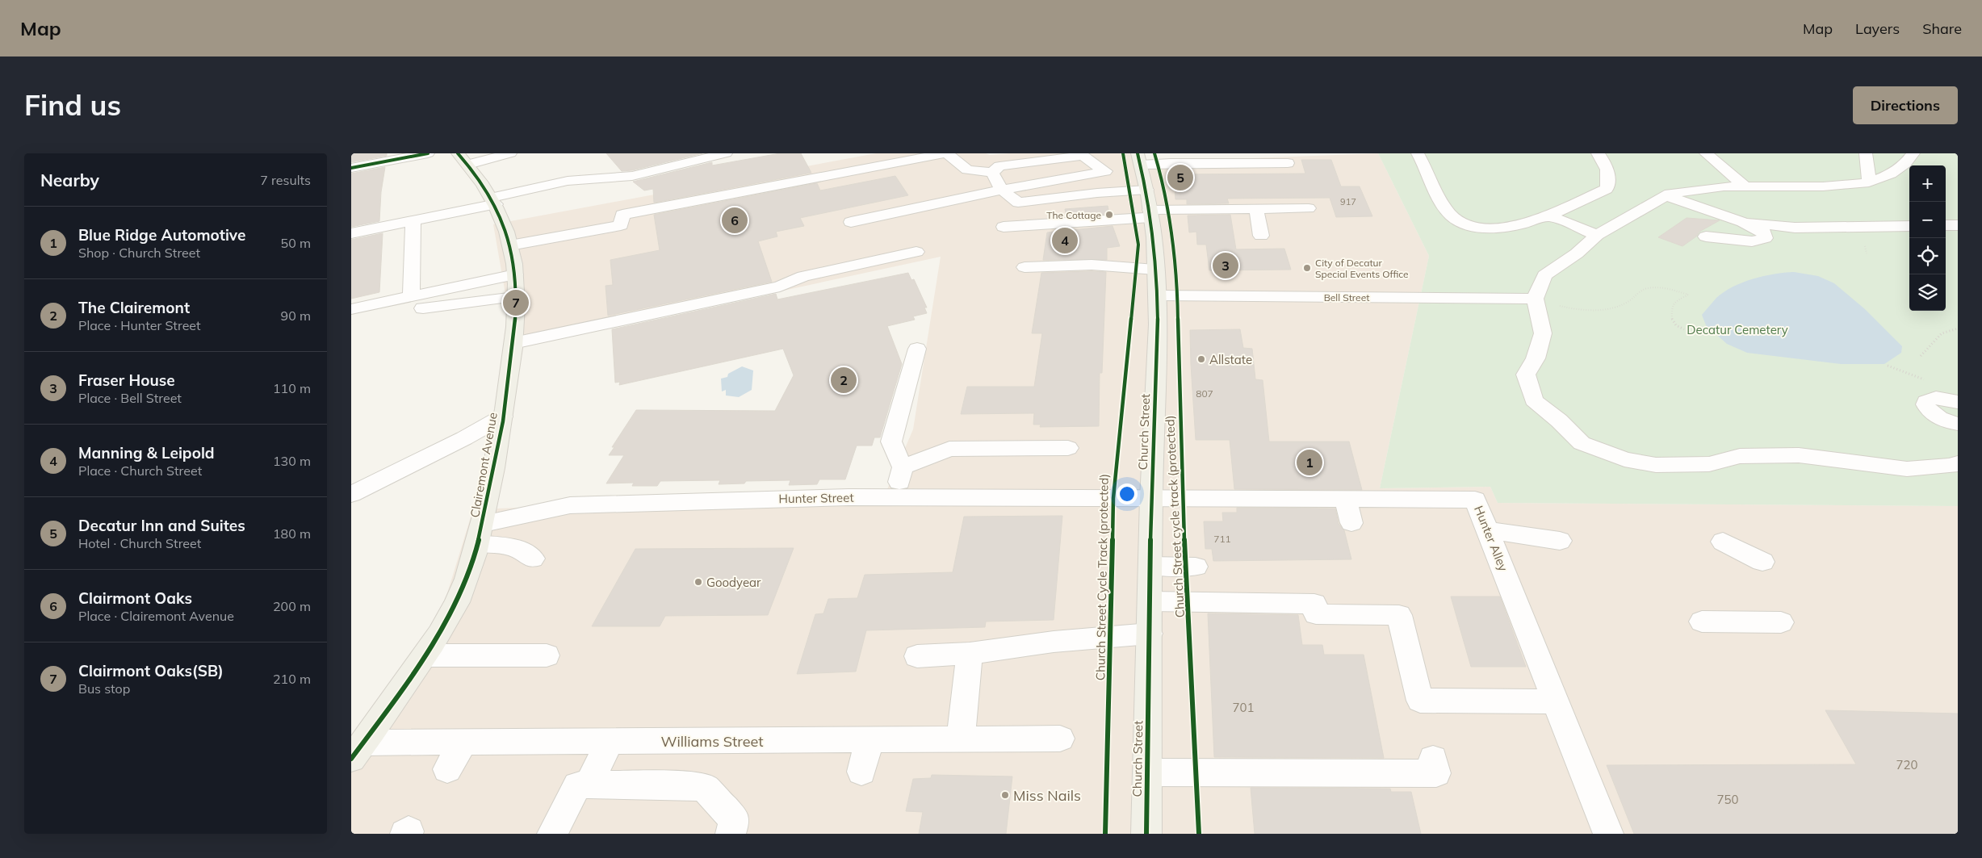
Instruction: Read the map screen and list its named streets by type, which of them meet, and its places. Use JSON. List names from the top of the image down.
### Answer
{
  "streets": {
    "main road": ["Church Street", "Clairemont Avenue"],
    "street": [
      "Bell Street",
      "Hunter Street",
      "Hunter Alley",
      "Williams Street"
    ],
    "cycle path": ["Church Street cycle track (protected)", "Church Street Cycle Track (protected)"]
  },
  "crossings": [
    ["Bell Street", "Church Street"],
    ["Church Street", "Hunter Street"],
    ["Church Street", "Hunter Alley"],
    ["Clairemont Avenue", "Hunter Street"],
    ["Clairemont Avenue", "Williams Street"],
    ["Hunter Street", "Hunter Alley"]
  ],
  "parks": ["Decatur Cemetery"],
  "places": [
    "The Cottage",
    "City of Decatur Special Events Office",
    "Allstate",
    "Goodyear",
    "Miss Nails"
  ],
  "house_numbers": [
    "917",
    "807",
    "711",
    "701",
    "720",
    "750"
  ],
  "page": {
    "header": "Map",
    "nav": ["Map", "Layers", "Share"],
    "buttons": "Directions",
    "title": "Find us",
    "heading": ["Nearby", "7 results"],
    "pins": [
      "5",
      "6",
      "4",
      "3",
      "7",
      "2",
      "1"
    ],
    "map_buttons": ["+", "−"],
    "list": [
      {
        "mark": "1",
        "name": "Blue Ridge Automotive",
        "note": "Shop · Church Street",
        "value": "50 m"
      },
      {
        "mark": "2",
        "name": "The Clairemont",
        "note": "Place · Hunter Street",
        "value": "90 m"
      },
      {
        "mark": "3",
        "name": "Fraser House",
        "note": "Place · Bell Street",
        "value": "110 m"
      },
      {
        "mark": "4",
        "name": "Manning & Leipold",
        "note": "Place · Church Street",
        "value": "130 m"
      },
      {
        "mark": "5",
        "name": "Decatur Inn and Suites",
        "note": "Hotel · Church Street",
        "value": "180 m"
      },
      {
        "mark": "6",
        "name": "Clairmont Oaks",
        "note": "Place · Clairemont Avenue",
        "value": "200 m"
      },
      {
        "mark": "7",
        "name": "Clairmont Oaks(SB)",
        "note": "Bus stop",
        "value": "210 m"
      }
    ]
  }
}
